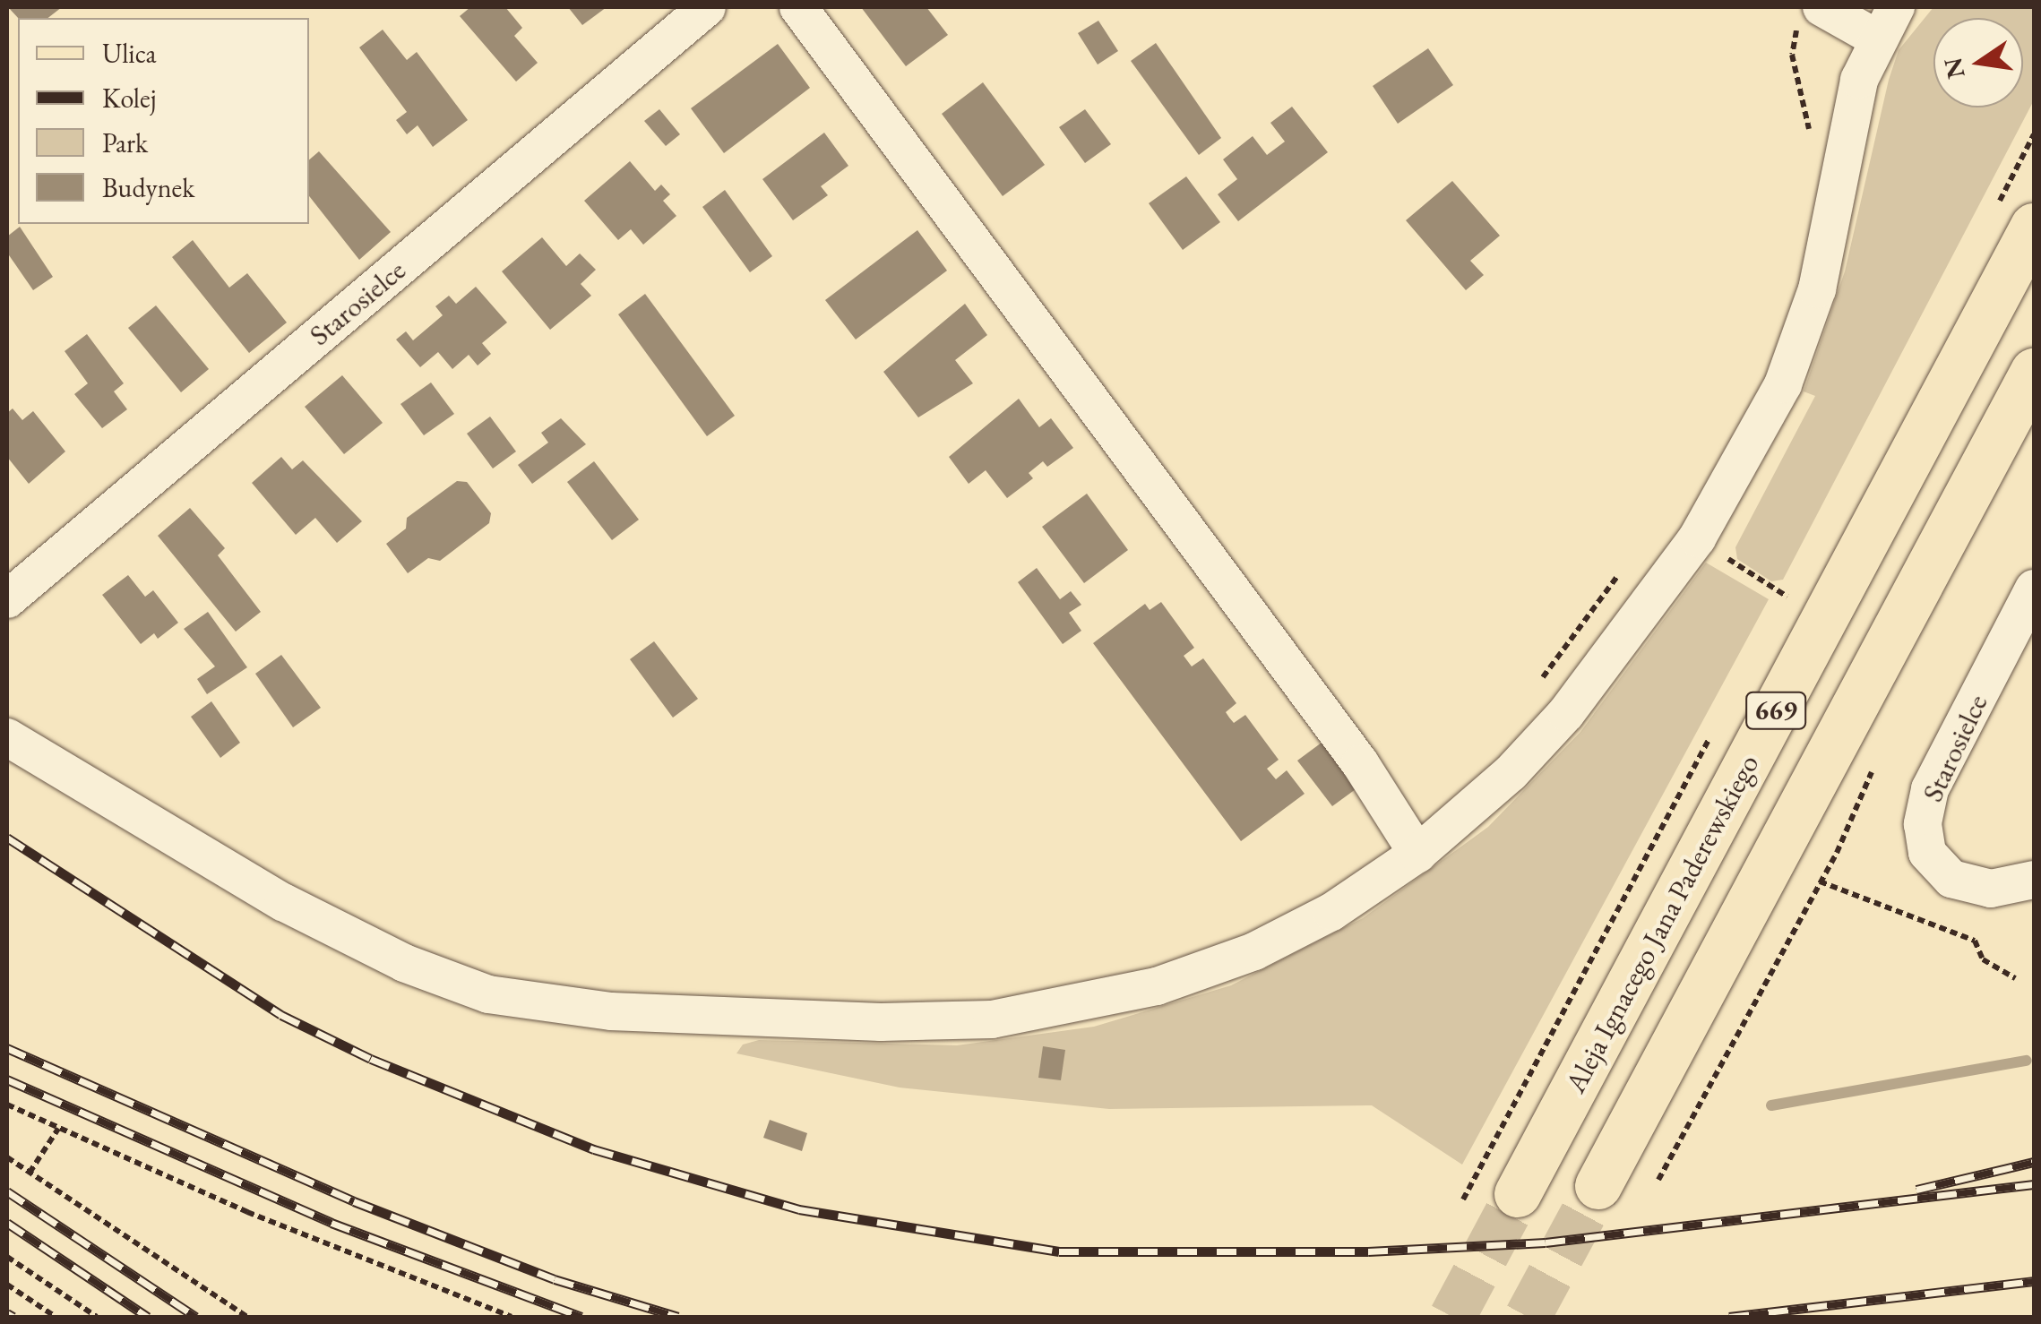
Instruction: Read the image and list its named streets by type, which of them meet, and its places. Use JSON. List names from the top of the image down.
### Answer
{
  "streets": {
    "main road": ["669", "Aleja Ignacego Jana Paderewskiego"],
    "street": ["Starosielce"]
  },
  "legend": [
    "Ulica",
    "Kolej",
    "Park",
    "Budynek"
  ],
  "north": "left"
}
